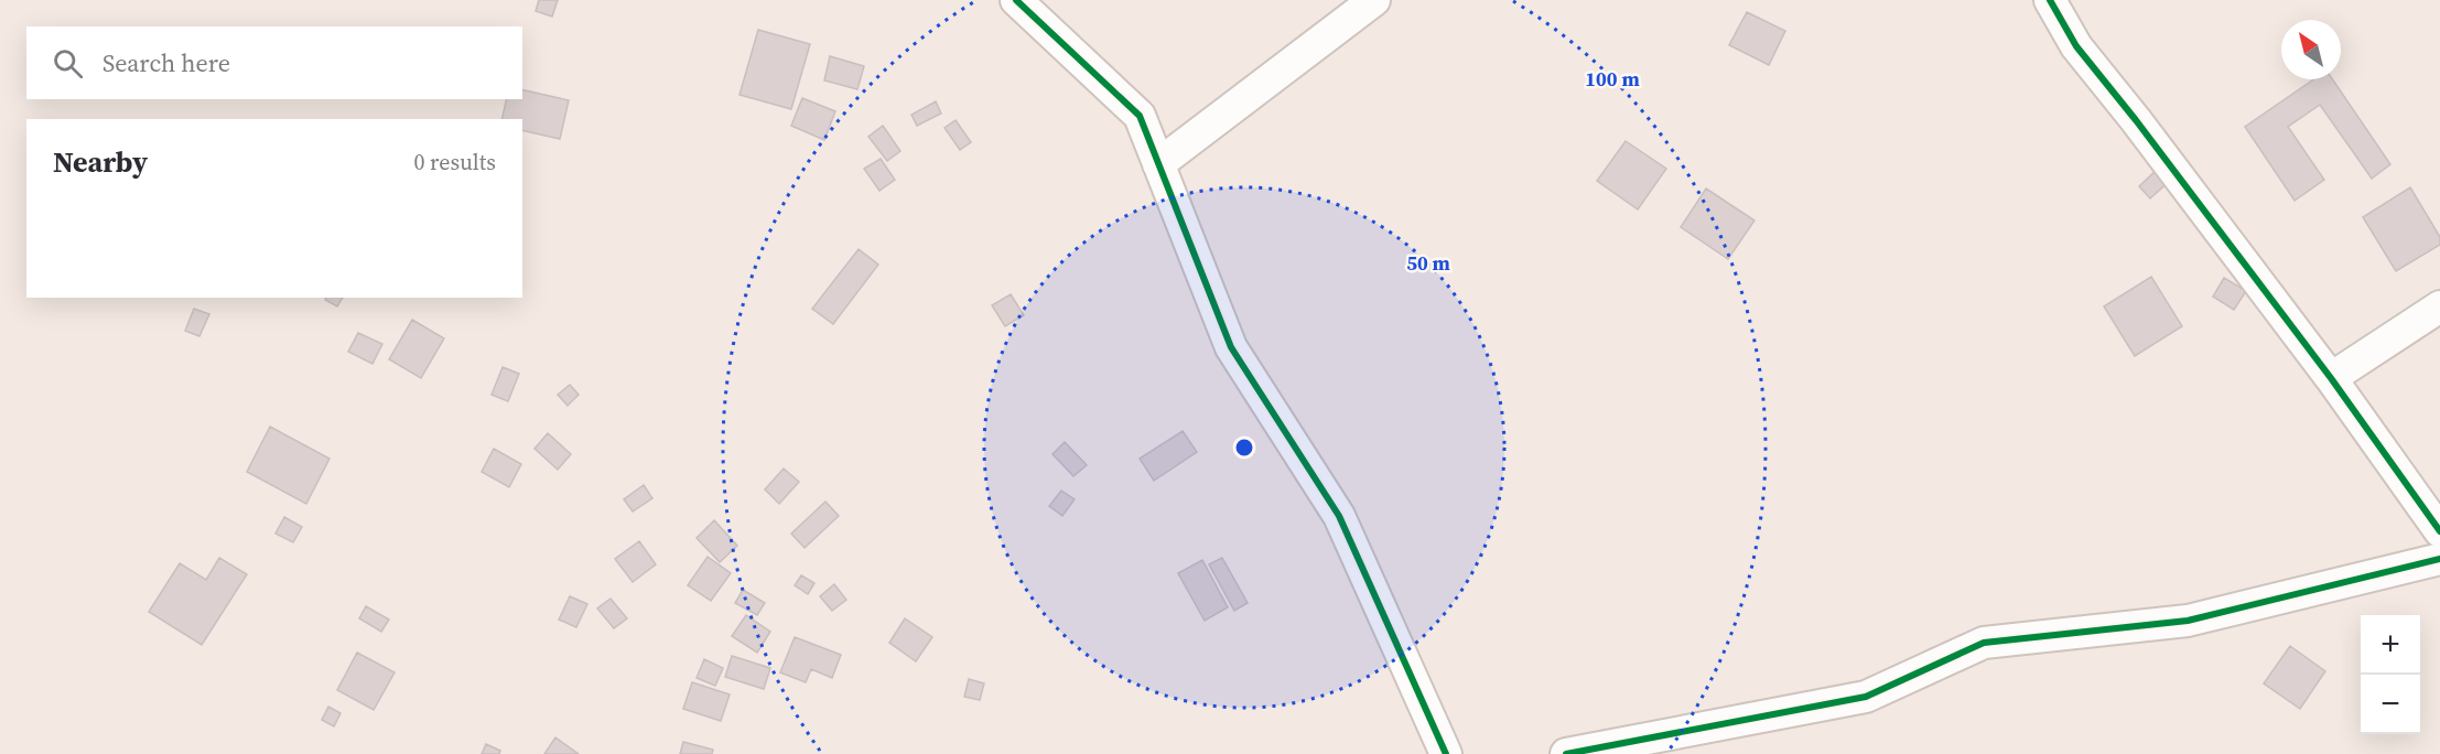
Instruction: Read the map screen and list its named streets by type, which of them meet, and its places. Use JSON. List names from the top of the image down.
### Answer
{
  "north": "top left",
  "page": {
    "search": "Search here",
    "heading": ["Nearby", "0 results"],
    "map_buttons": ["+", "−"]
  },
  "rings": ["100 m", "50 m"]
}
